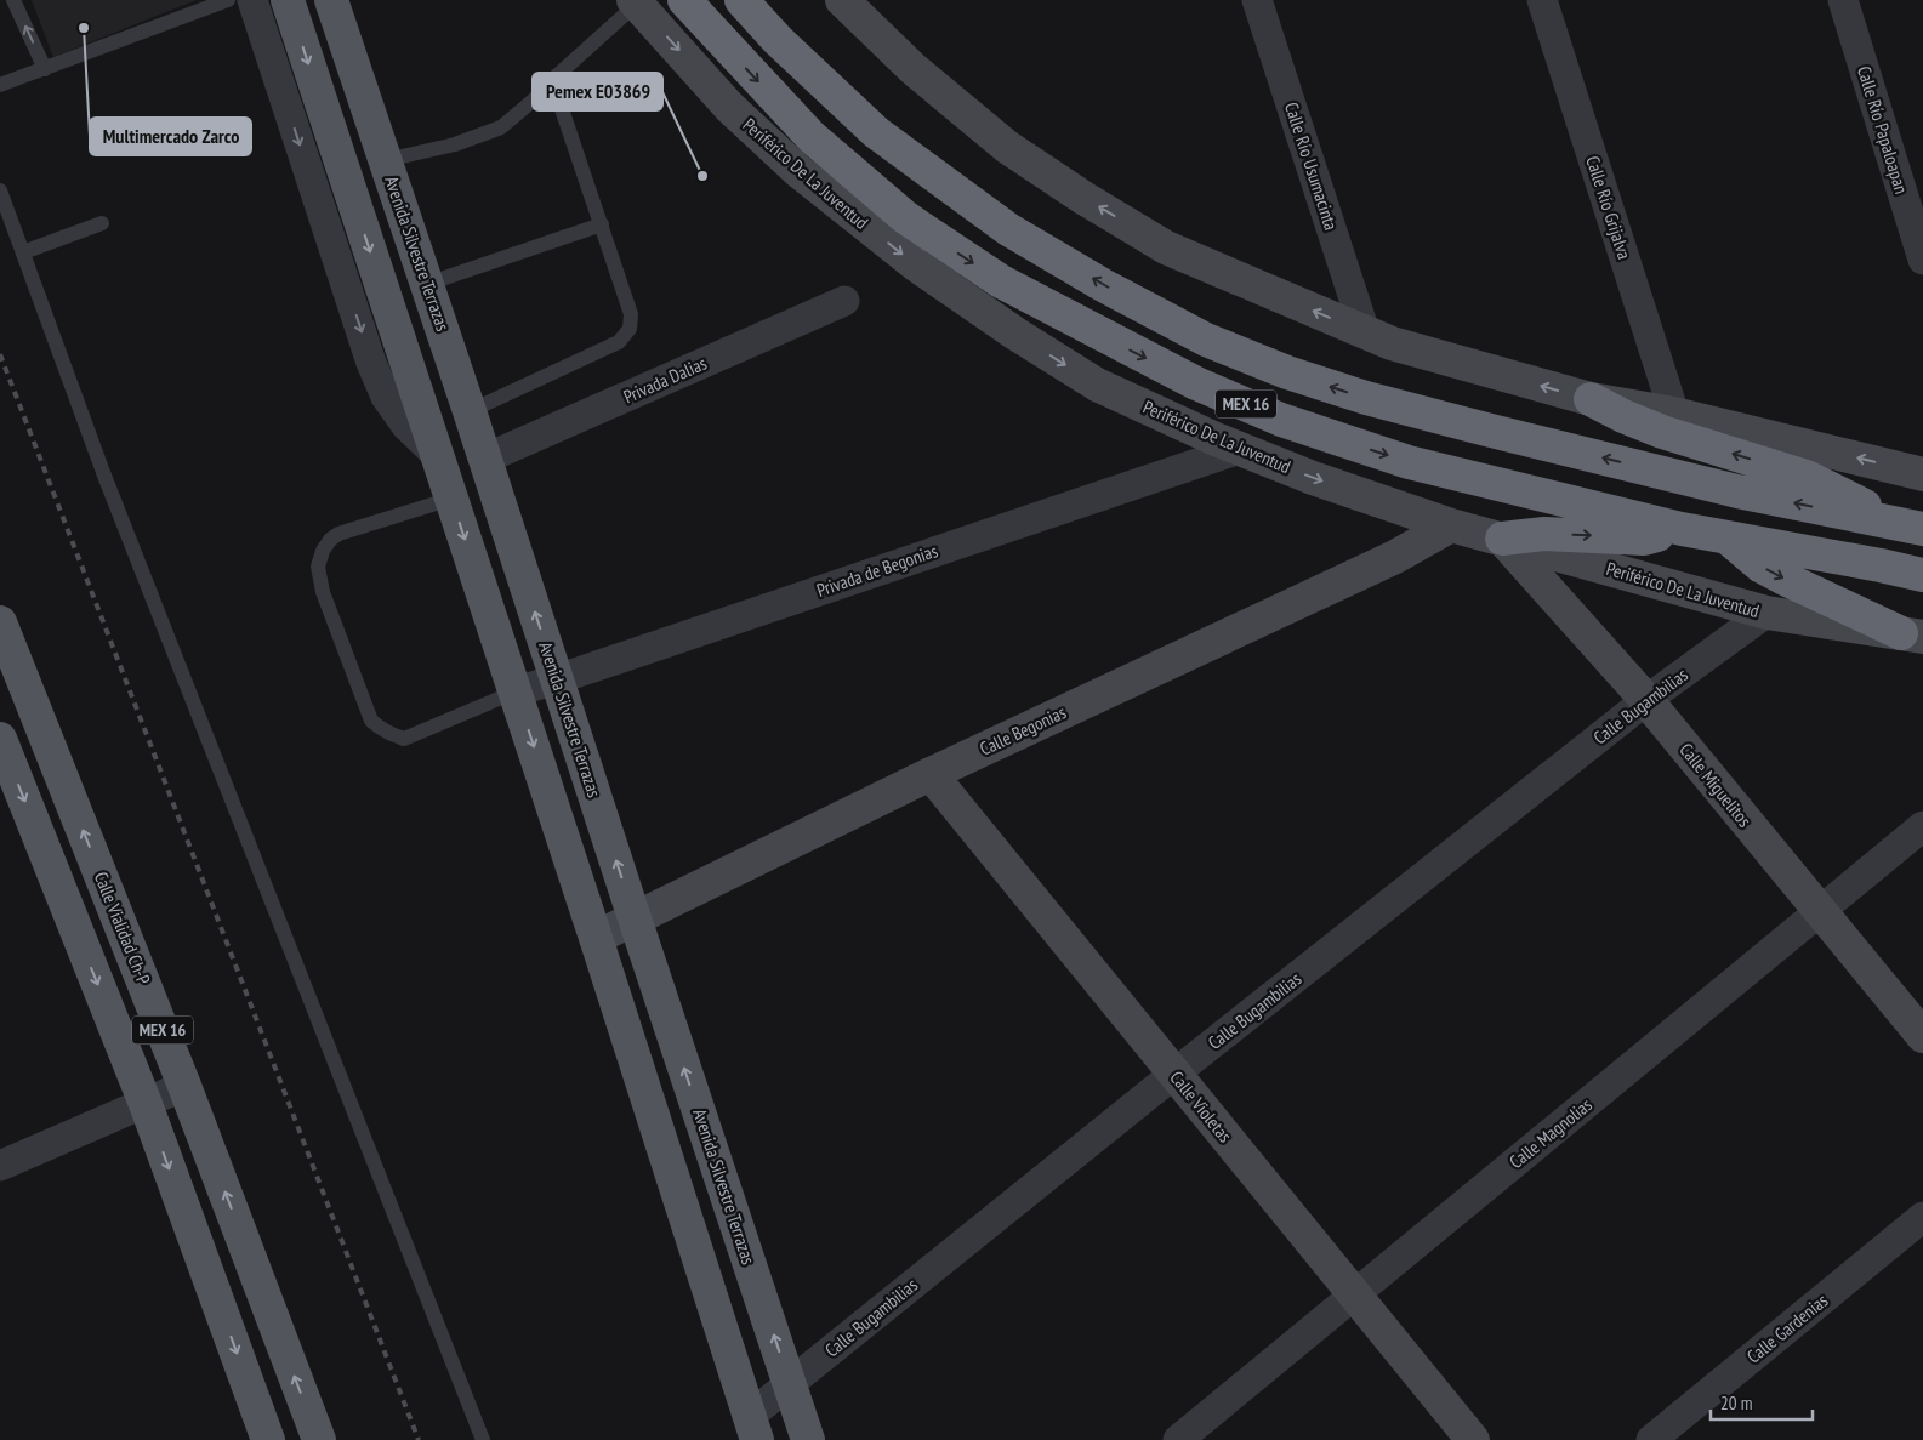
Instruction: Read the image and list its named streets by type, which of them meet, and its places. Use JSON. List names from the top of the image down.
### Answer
{
  "streets": {
    "highway": ["Periférico De La Juventud", "MEX 16"],
    "main road": [
      "Avenida Silvestre Terrazas",
      "Calle Begonias",
      "Calle Miguelitos",
      "Calle Vialidad Ch-P",
      "Calle Violetas"
    ],
    "street": [
      "Calle Río Papaloapan",
      "Calle Río Usumacinta",
      "Calle Río Grijalva",
      "Privada Dalias",
      "Privada de Begonias",
      "Calle Bugambilias",
      "Calle Magnolias",
      "Calle Gardenias"
    ]
  },
  "crossings": [
    ["Periférico De La Juventud", "Privada de Begonias"],
    ["Periférico De La Juventud", "Calle Bugambilias"],
    ["Periférico De La Juventud", "Calle Begonias"],
    ["Periférico De La Juventud", "Calle Miguelitos"],
    ["Avenida Silvestre Terrazas", "Privada Dalias"],
    ["Avenida Silvestre Terrazas", "Privada de Begonias"],
    ["Avenida Silvestre Terrazas", "Calle Bugambilias"],
    ["Avenida Silvestre Terrazas", "Calle Begonias"],
    ["Calle Bugambilias", "Calle Miguelitos"],
    ["Calle Bugambilias", "Calle Violetas"],
    ["Calle Begonias", "Calle Violetas"],
    ["Calle Miguelitos", "Calle Magnolias"],
    ["Calle Violetas", "Calle Magnolias"]
  ],
  "places": ["Multimercado Zarco", "Pemex E03869"],
  "scale_bar": "20 m"
}
